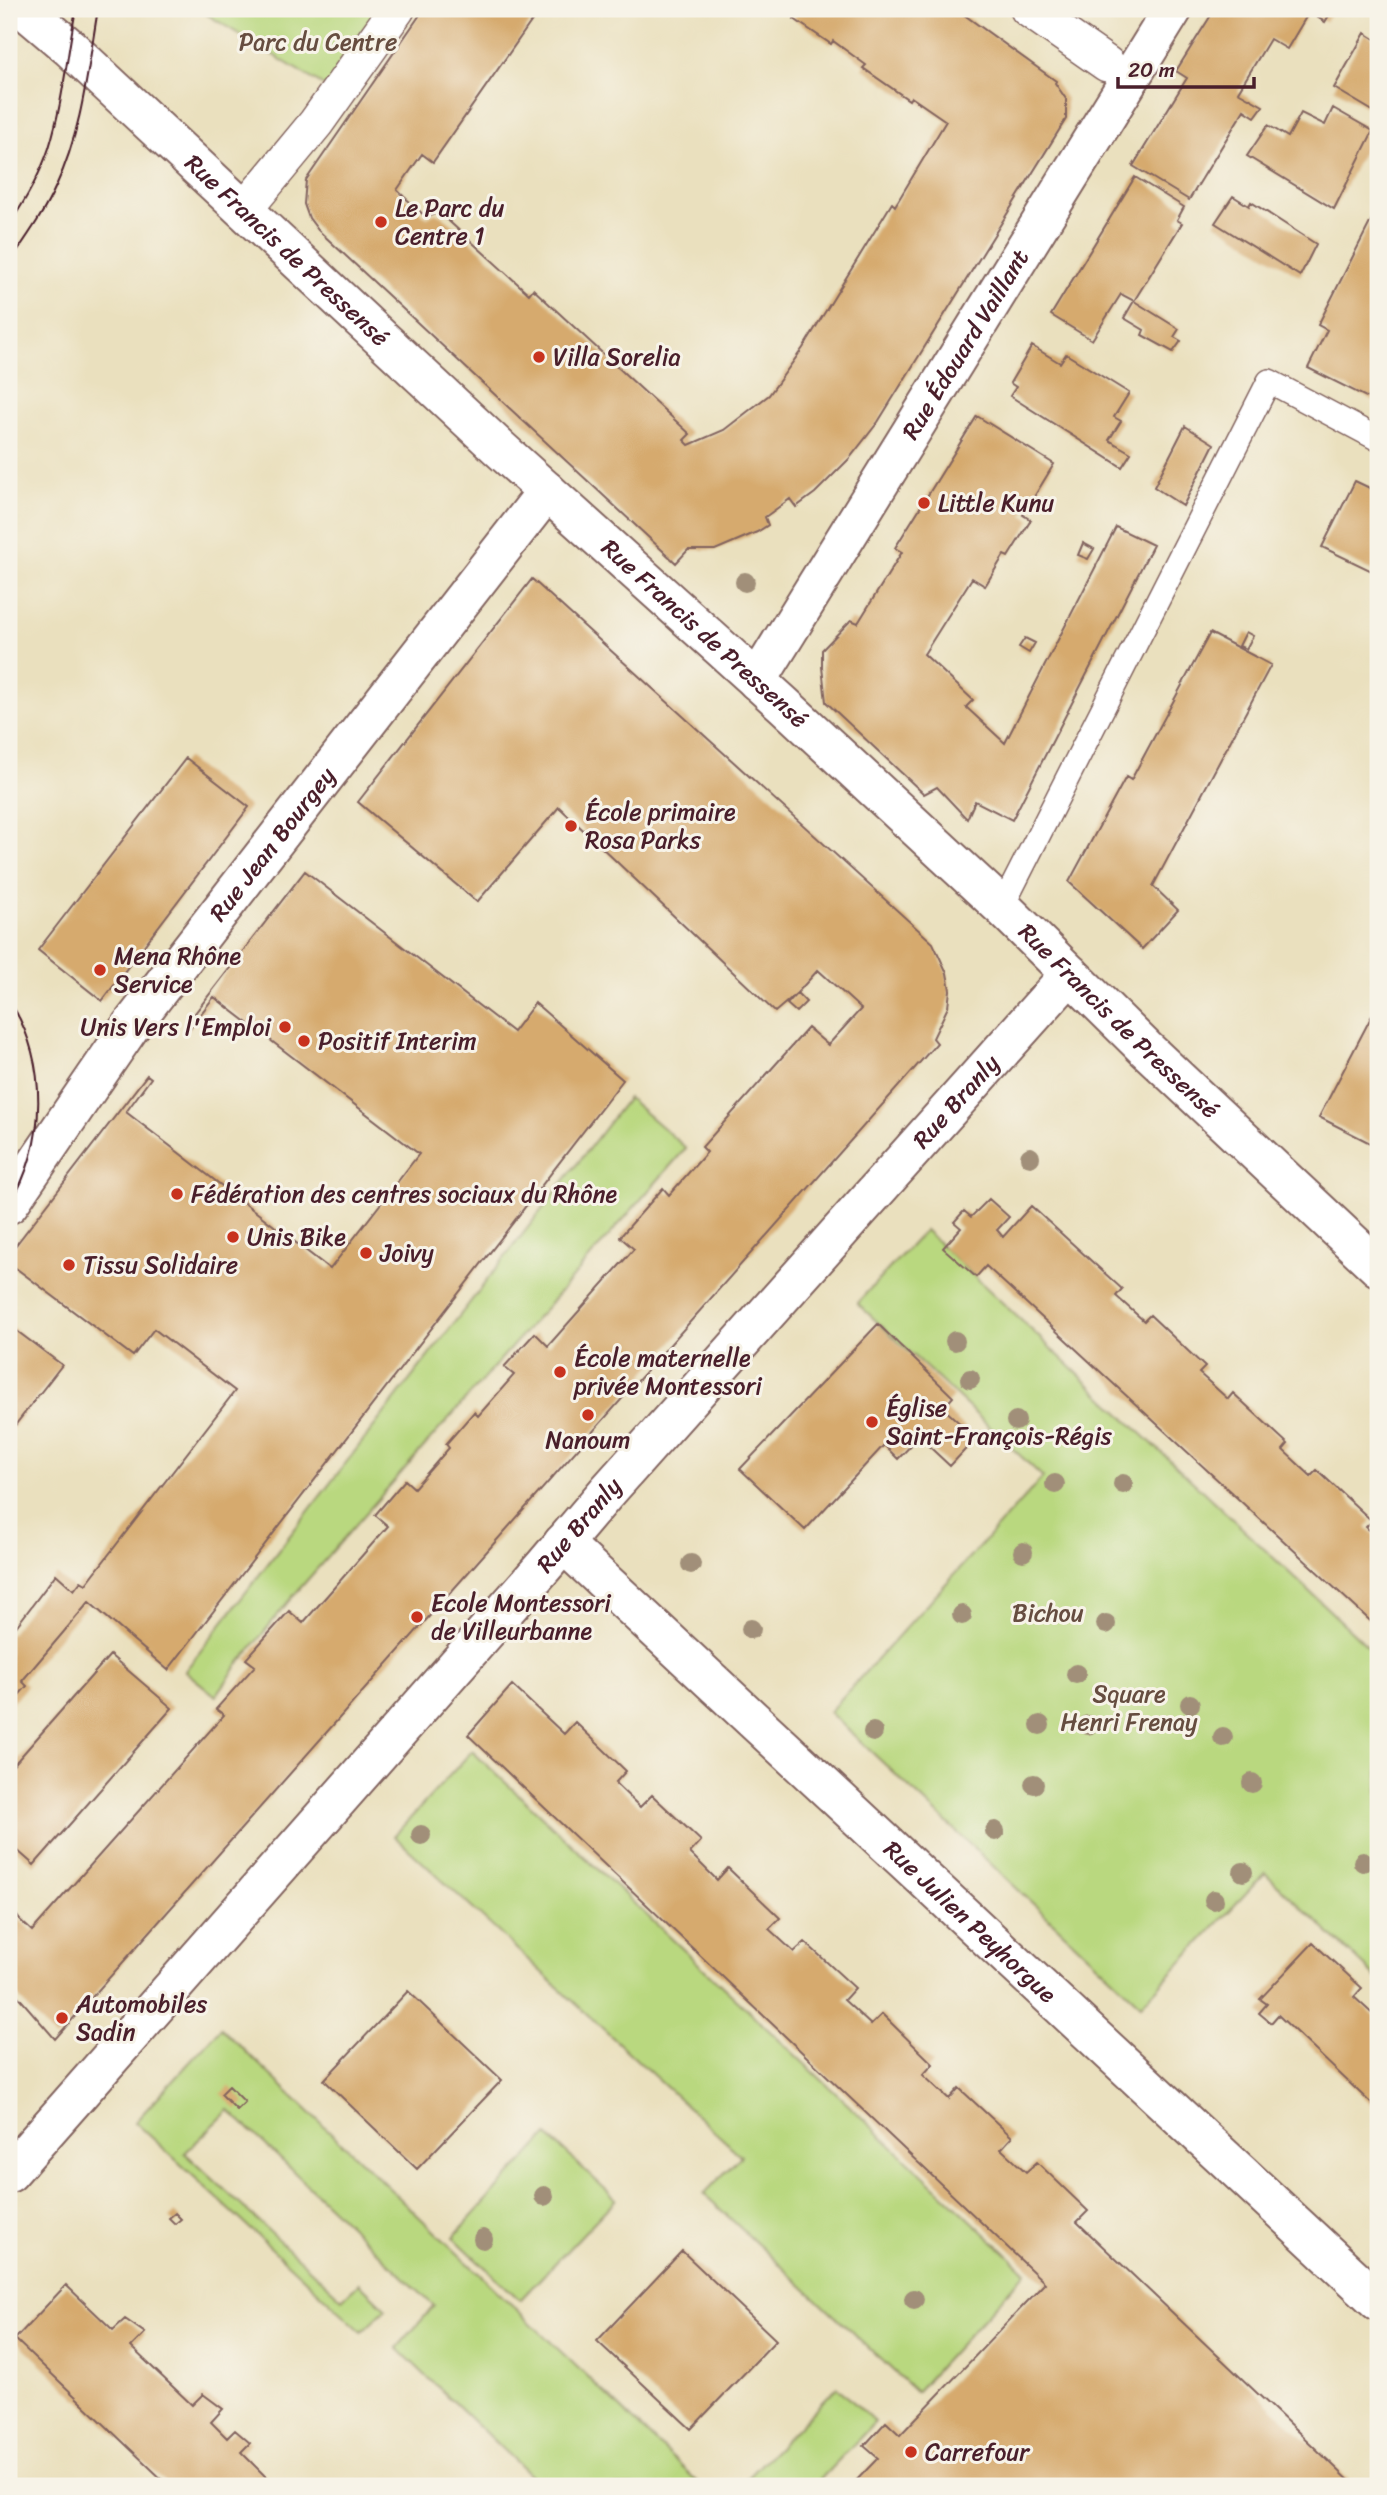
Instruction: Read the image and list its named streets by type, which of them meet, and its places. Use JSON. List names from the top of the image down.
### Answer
{
  "streets": {
    "street": [
      "Rue Francis de Pressensé",
      "Rue Édouard Vaillant",
      "Rue Jean Bourgey",
      "Rue Branly",
      "Rue Julien Peyhorgue"
    ]
  },
  "crossings": [
    ["Rue Francis de Pressensé", "Rue Édouard Vaillant"],
    ["Rue Francis de Pressensé", "Rue Jean Bourgey"],
    ["Rue Francis de Pressensé", "Rue Branly"],
    ["Rue Branly", "Rue Julien Peyhorgue"]
  ],
  "parks": ["Parc du Centre", "Bichou", "Square Henri Frenay"],
  "places": [
    "Le Parc du Centre 1",
    "Villa Sorelia",
    "Little Kunu",
    "École primaire Rosa Parks",
    "Mena Rhône Service",
    "Unis Vers l'Emploi",
    "Positif Interim",
    "Fédération des centres sociaux du Rhône",
    "Unis Bike",
    "Joivy",
    "Tissu Solidaire",
    "École maternelle privée Montessori",
    "Nanoum",
    "Église Saint-François-Régis",
    "Ecole Montessori de Villeurbanne",
    "Automobiles Sadin",
    "Carrefour"
  ],
  "scale_bar": "20 m"
}
